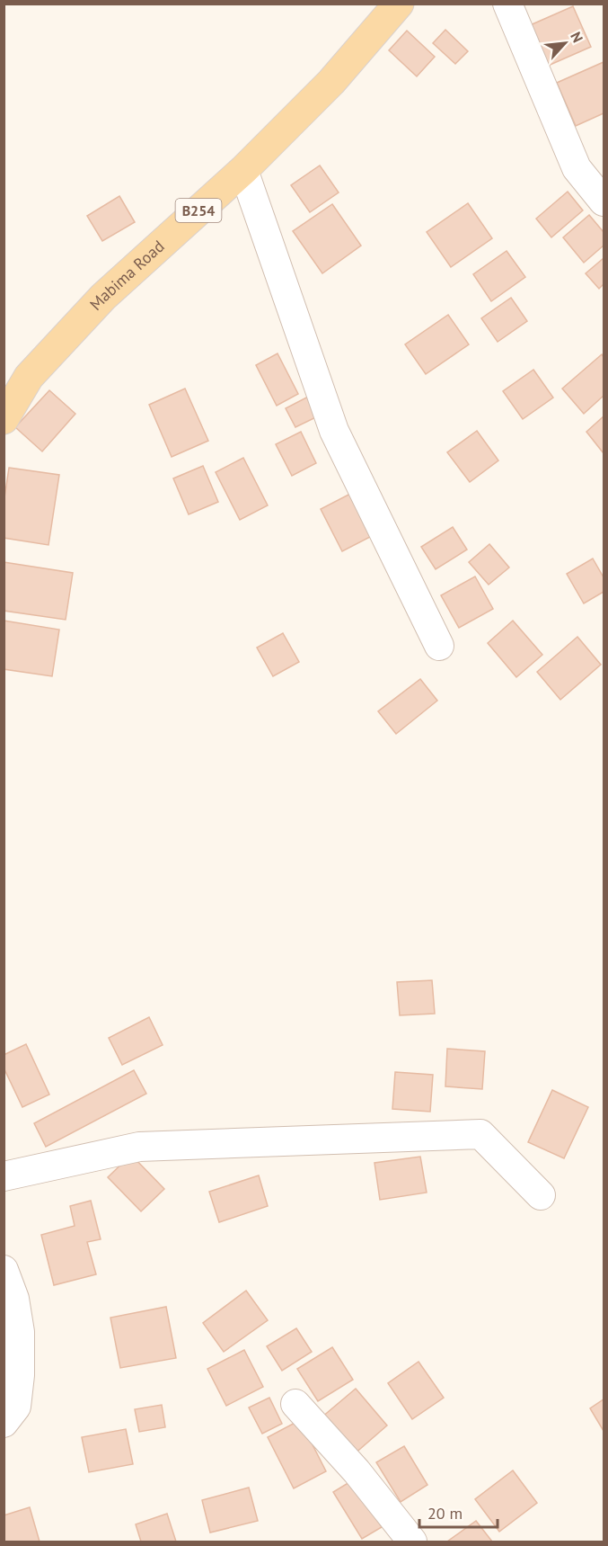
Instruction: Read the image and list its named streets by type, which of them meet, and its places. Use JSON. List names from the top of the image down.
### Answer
{
  "streets": {
    "main road": ["B254", "Mabima Road"]
  },
  "scale_bar": "20 m",
  "north": "top right"
}
